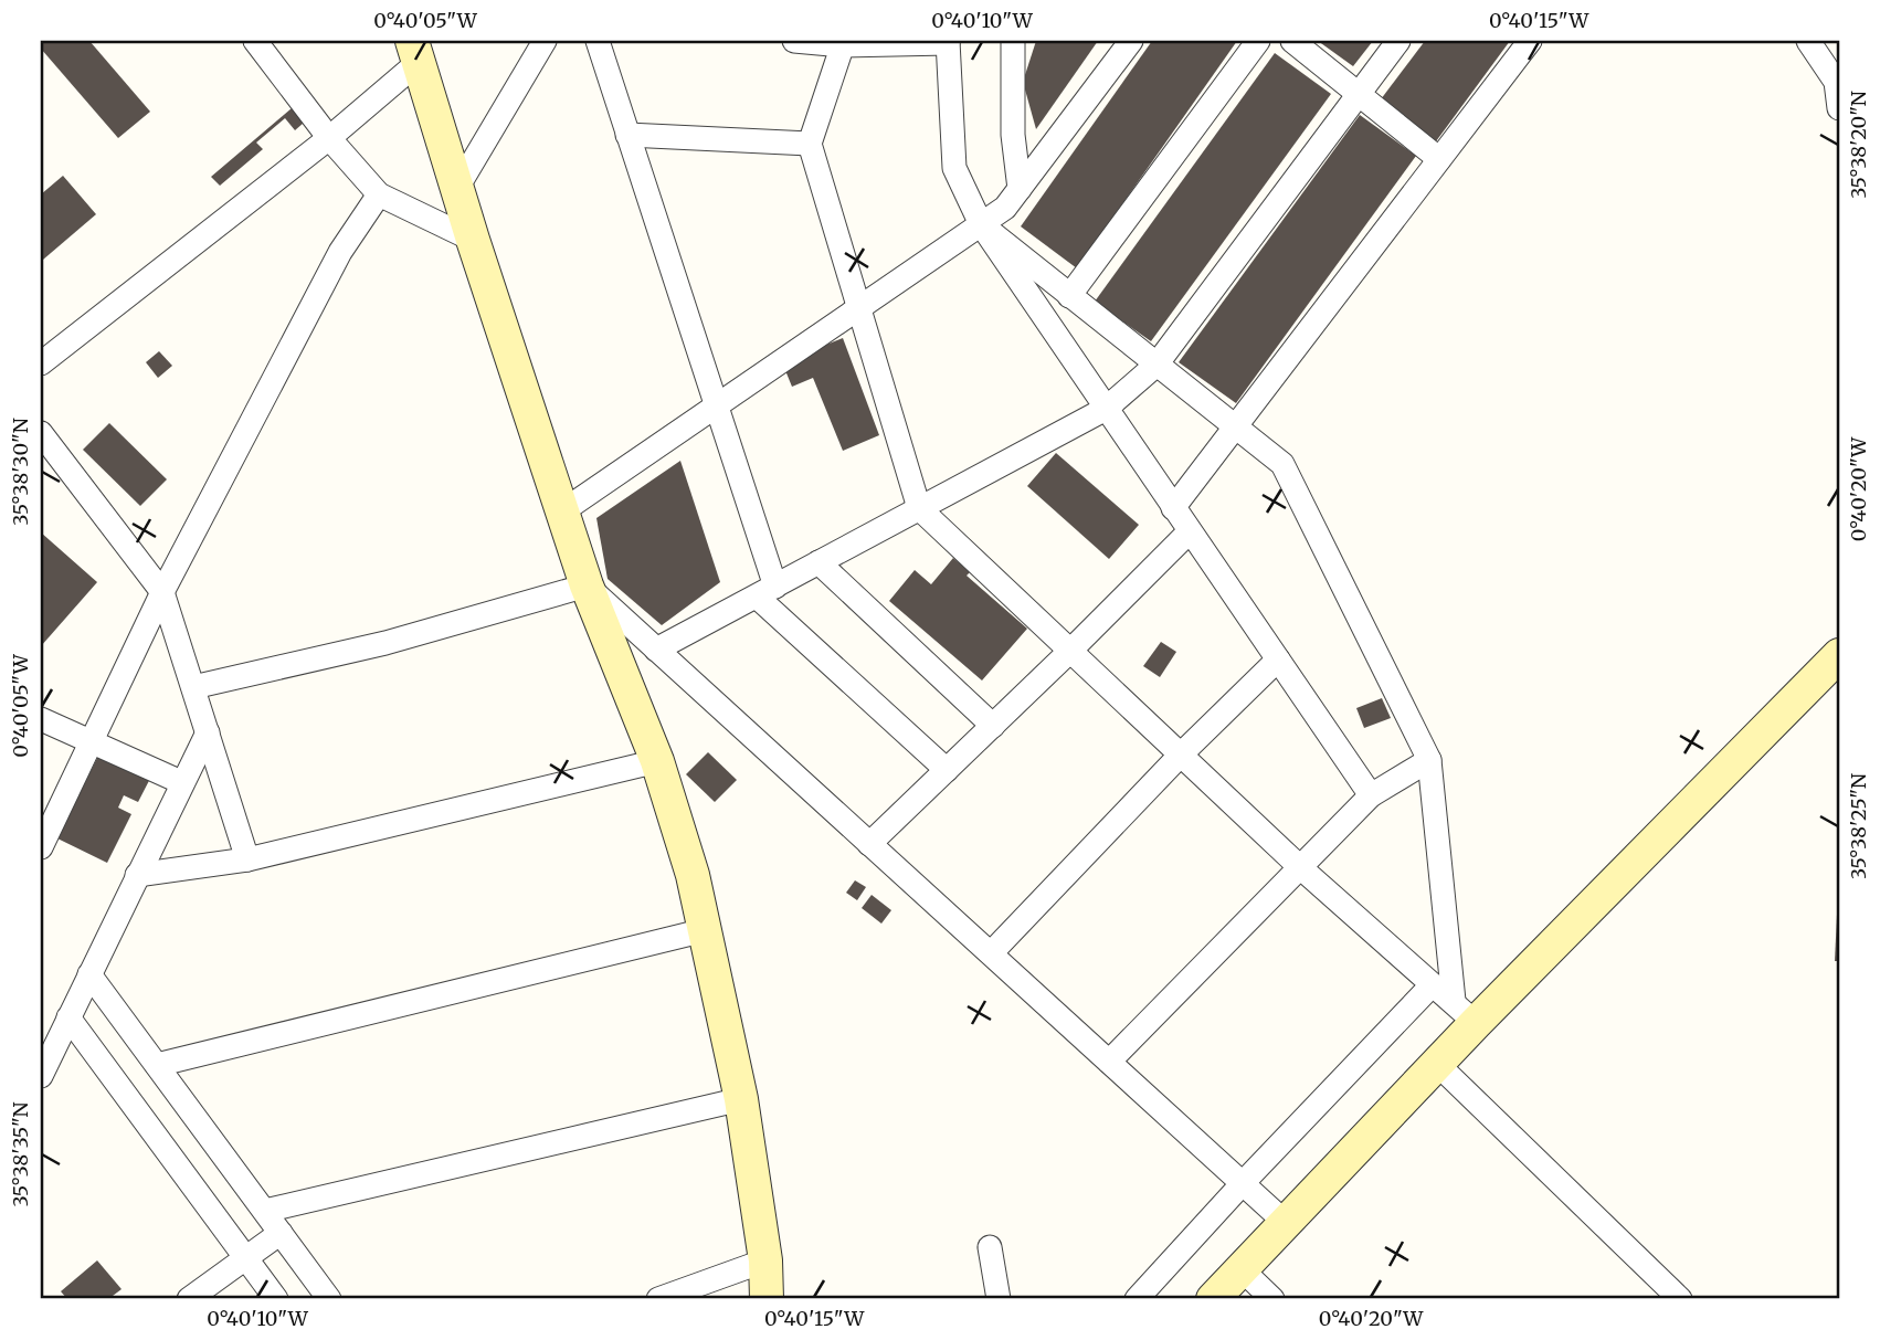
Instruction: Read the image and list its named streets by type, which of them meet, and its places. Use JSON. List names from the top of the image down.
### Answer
{
  "coordinates": [
    "0°40'05\"W",
    "0°40'10\"W",
    "0°40'15\"W",
    "35°38'20\"N",
    "35°38'30\"N",
    "0°40'20\"W",
    "35°38'25\"N",
    "35°38'35\"N"
  ]
}
